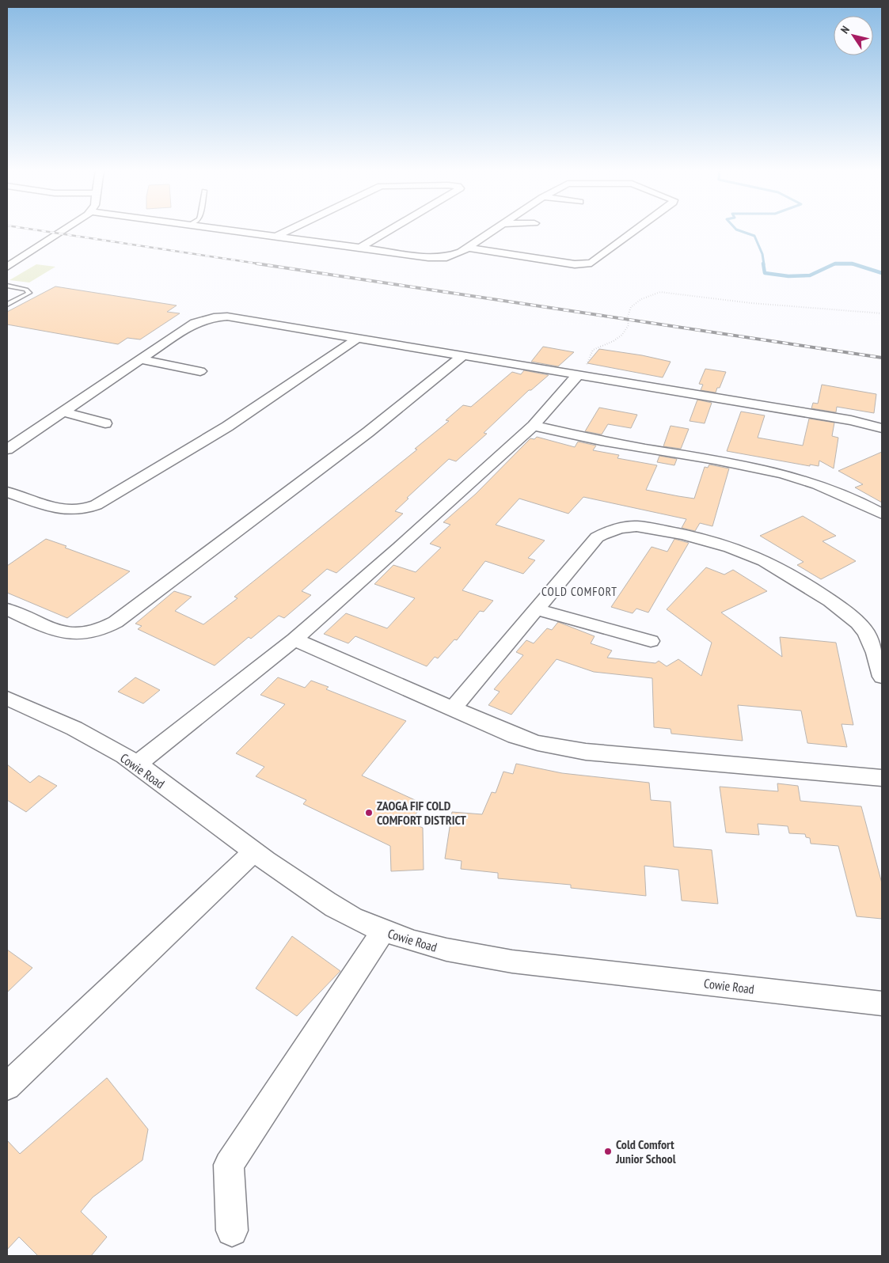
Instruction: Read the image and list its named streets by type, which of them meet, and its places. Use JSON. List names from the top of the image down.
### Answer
{
  "streets": {
    "street": ["Cowie Road"]
  },
  "districts": ["COLD COMFORT"],
  "places": ["ZAOGA FIF COLD COMFORT DISTRICT", "Cold Comfort Junior School"],
  "north": "top left"
}
